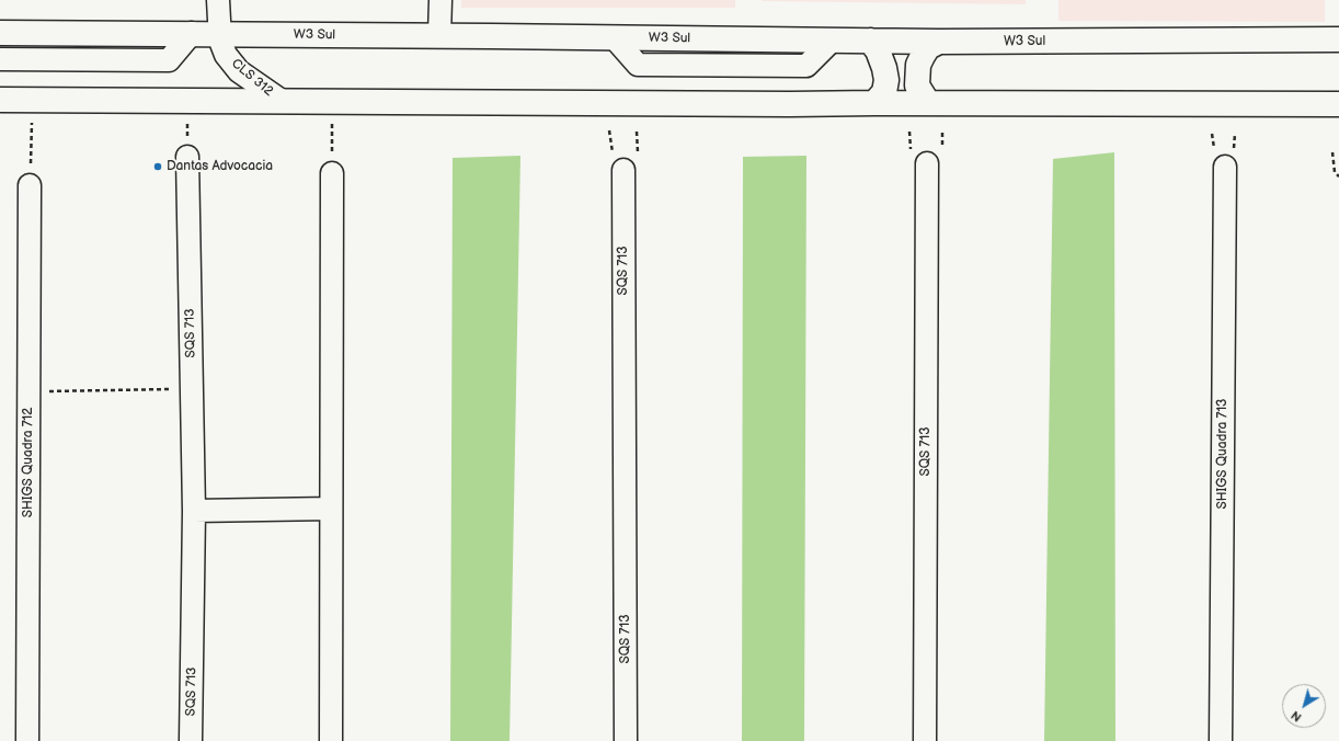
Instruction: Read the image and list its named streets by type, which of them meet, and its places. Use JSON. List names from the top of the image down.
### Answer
{
  "streets": {
    "main road": ["W3 Sul"],
    "street": [
      "CLS 312",
      "SQS 713",
      "SHIGS Quadra 713",
      "SHIGS Quadra 712"
    ]
  },
  "crossings": [
    ["W3 Sul", "CLS 312"]
  ],
  "places": ["Dantas Advocacia"],
  "north": "bottom left"
}
